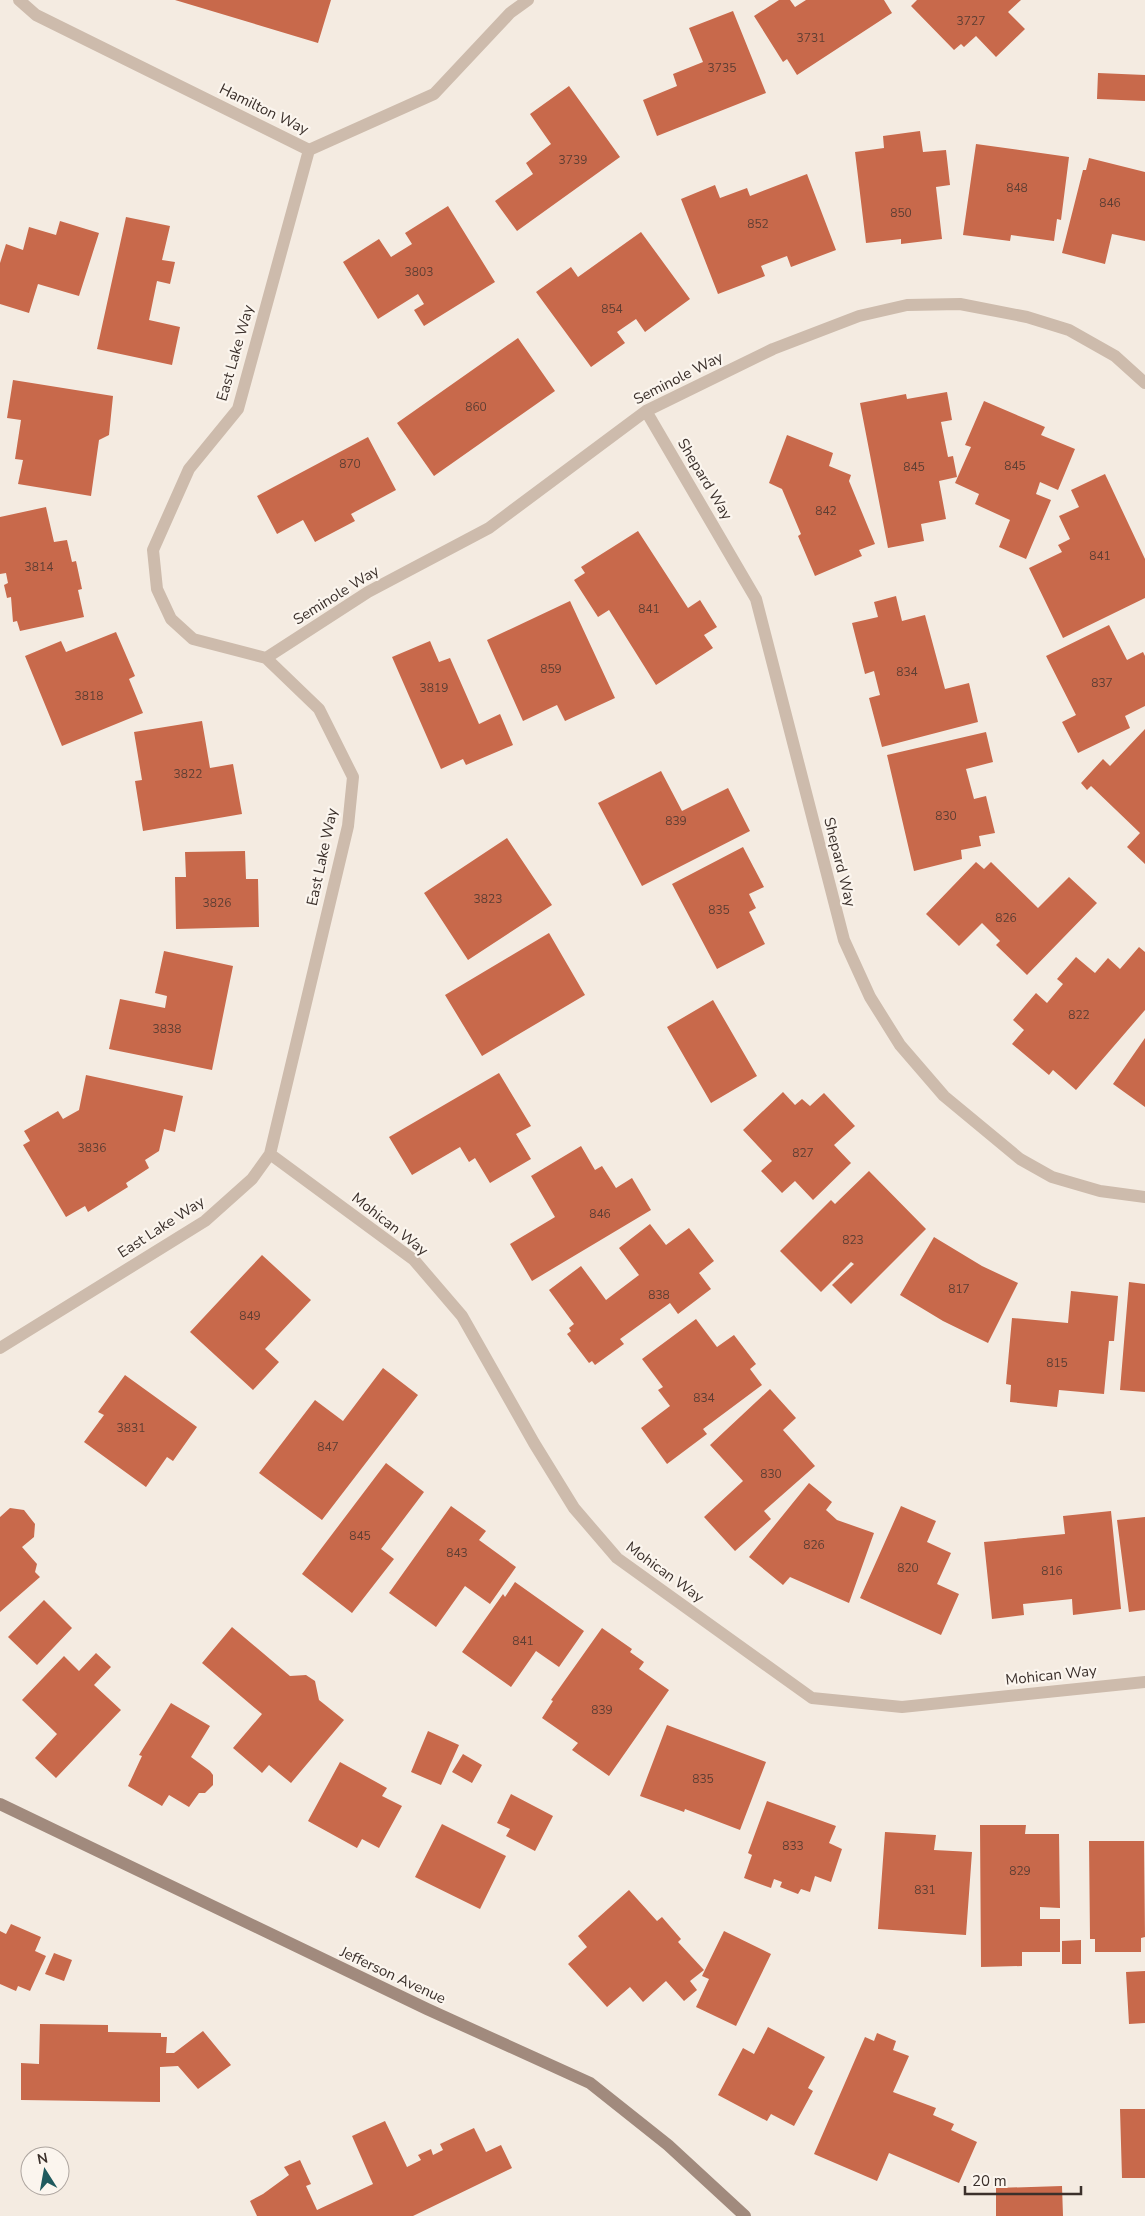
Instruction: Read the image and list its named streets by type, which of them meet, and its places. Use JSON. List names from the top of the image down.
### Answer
{
  "streets": {
    "street": [
      "Hamilton Way",
      "East Lake Way",
      "Seminole Way",
      "Shepard Way",
      "Mohican Way",
      "Jefferson Avenue"
    ]
  },
  "crossings": [
    ["Hamilton Way", "East Lake Way"],
    ["East Lake Way", "Seminole Way"],
    ["East Lake Way", "Mohican Way"],
    ["Seminole Way", "Shepard Way"]
  ],
  "house_numbers": [
    "3727",
    "3731",
    "3735",
    "3739",
    "848",
    "846",
    "850",
    "852",
    "3803",
    "854",
    "860",
    "870",
    "845",
    "845",
    "842",
    "841",
    "3814",
    "841",
    "859",
    "834",
    "837",
    "3819",
    "3818",
    "3822",
    "830",
    "839",
    "3823",
    "3826",
    "835",
    "826",
    "822",
    "3838",
    "3836",
    "827",
    "846",
    "823",
    "817",
    "838",
    "849",
    "815",
    "834",
    "3831",
    "847",
    "830",
    "845",
    "826",
    "843",
    "820",
    "816",
    "841",
    "839",
    "835",
    "833",
    "829",
    "831"
  ],
  "scale_bar": "20 m",
  "north": "top"
}
